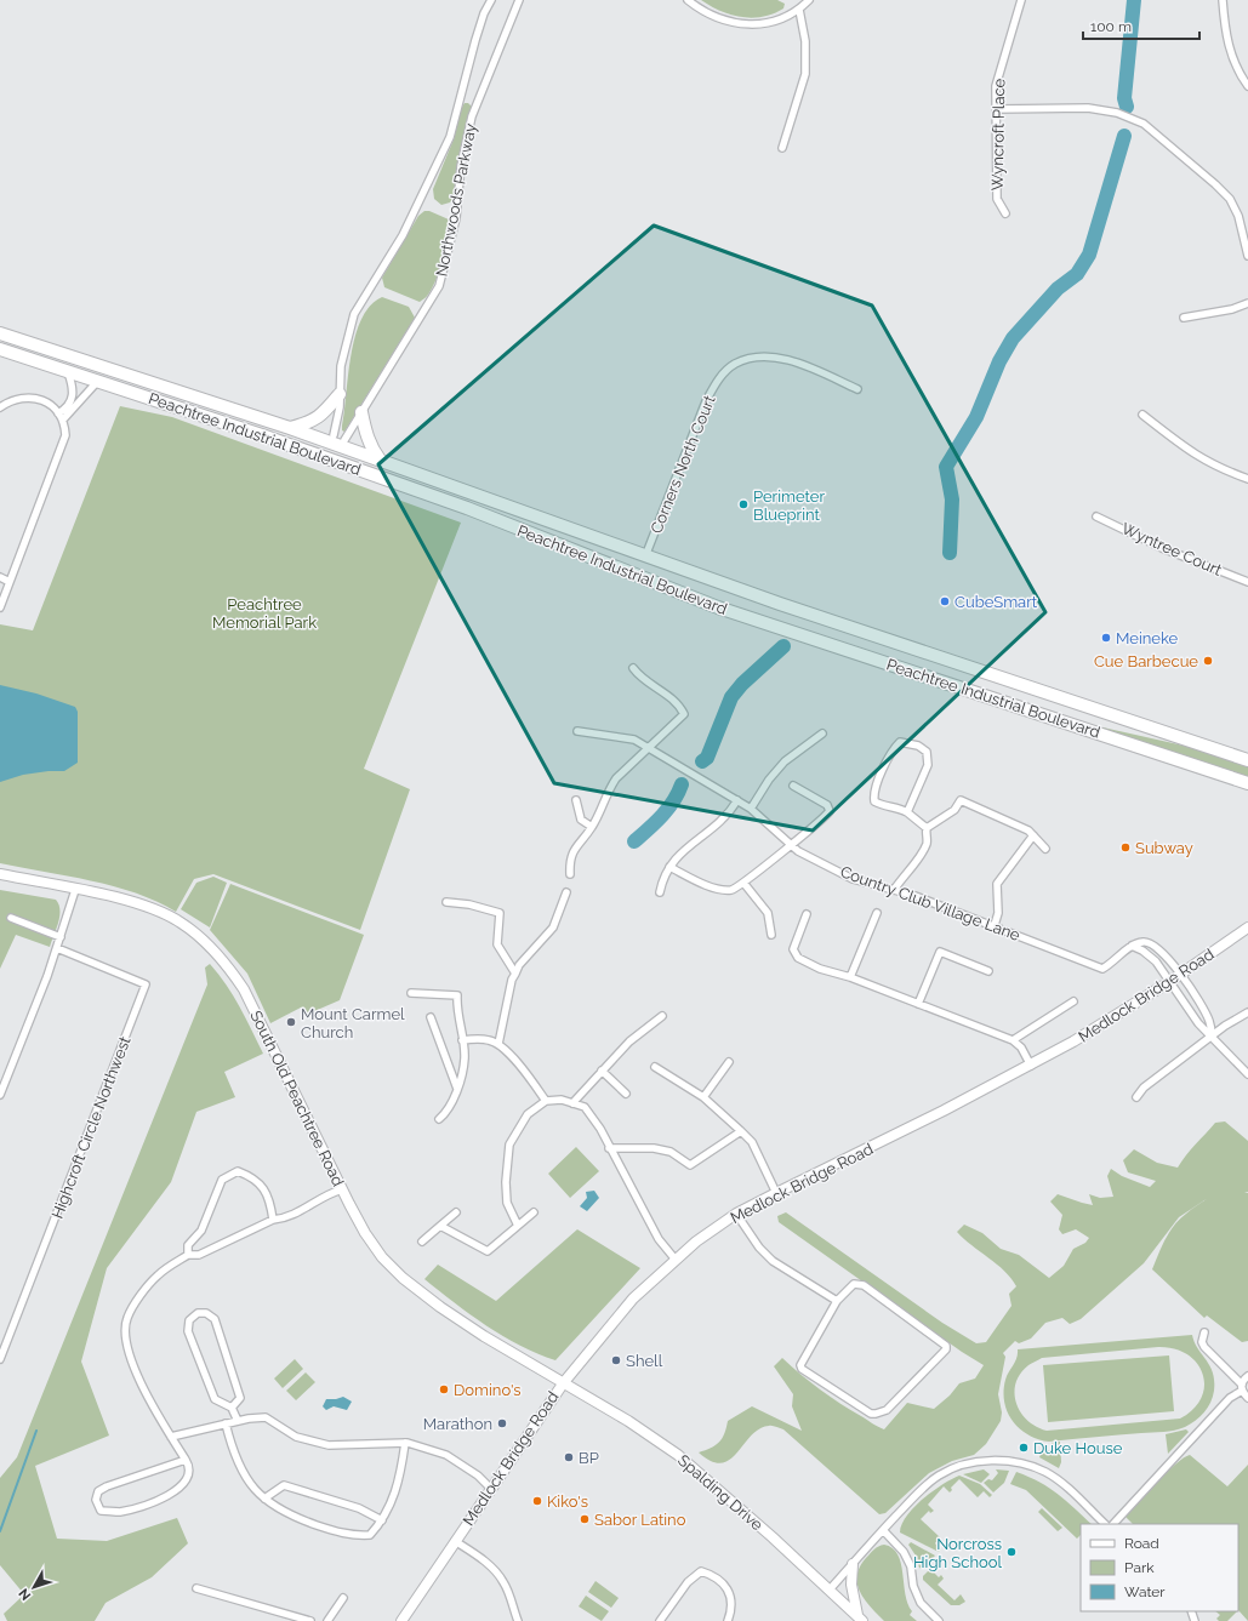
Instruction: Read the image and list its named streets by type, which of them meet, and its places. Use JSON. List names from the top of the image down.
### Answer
{
  "streets": {
    "highway": ["Peachtree Industrial Boulevard"],
    "main road": ["Medlock Bridge Road", "South Old Peachtree Road", "Spalding Drive"],
    "street": [
      "Wyncroft Place",
      "Northwoods Parkway",
      "Corners North Court",
      "Wyntree Court",
      "Country Club Village Lane",
      "Highcroft Circle Northwest"
    ]
  },
  "crossings": [
    ["Peachtree Industrial Boulevard", "Corners North Court"],
    ["Medlock Bridge Road", "South Old Peachtree Road"],
    ["Medlock Bridge Road", "Spalding Drive"],
    ["South Old Peachtree Road", "Spalding Drive"]
  ],
  "parks": ["Peachtree Memorial Park"],
  "places": [
    "Perimeter Blueprint",
    "CubeSmart",
    "Meineke",
    "Cue Barbecue",
    "Subway",
    "Mount Carmel Church",
    "Shell",
    "Domino's",
    "Marathon",
    "Duke House",
    "BP",
    "Kiko's",
    "Sabor Latino",
    "Norcross High School"
  ],
  "legend": ["Road", "Park", "Water"],
  "scale_bar": "100 m",
  "north": "bottom left"
}
